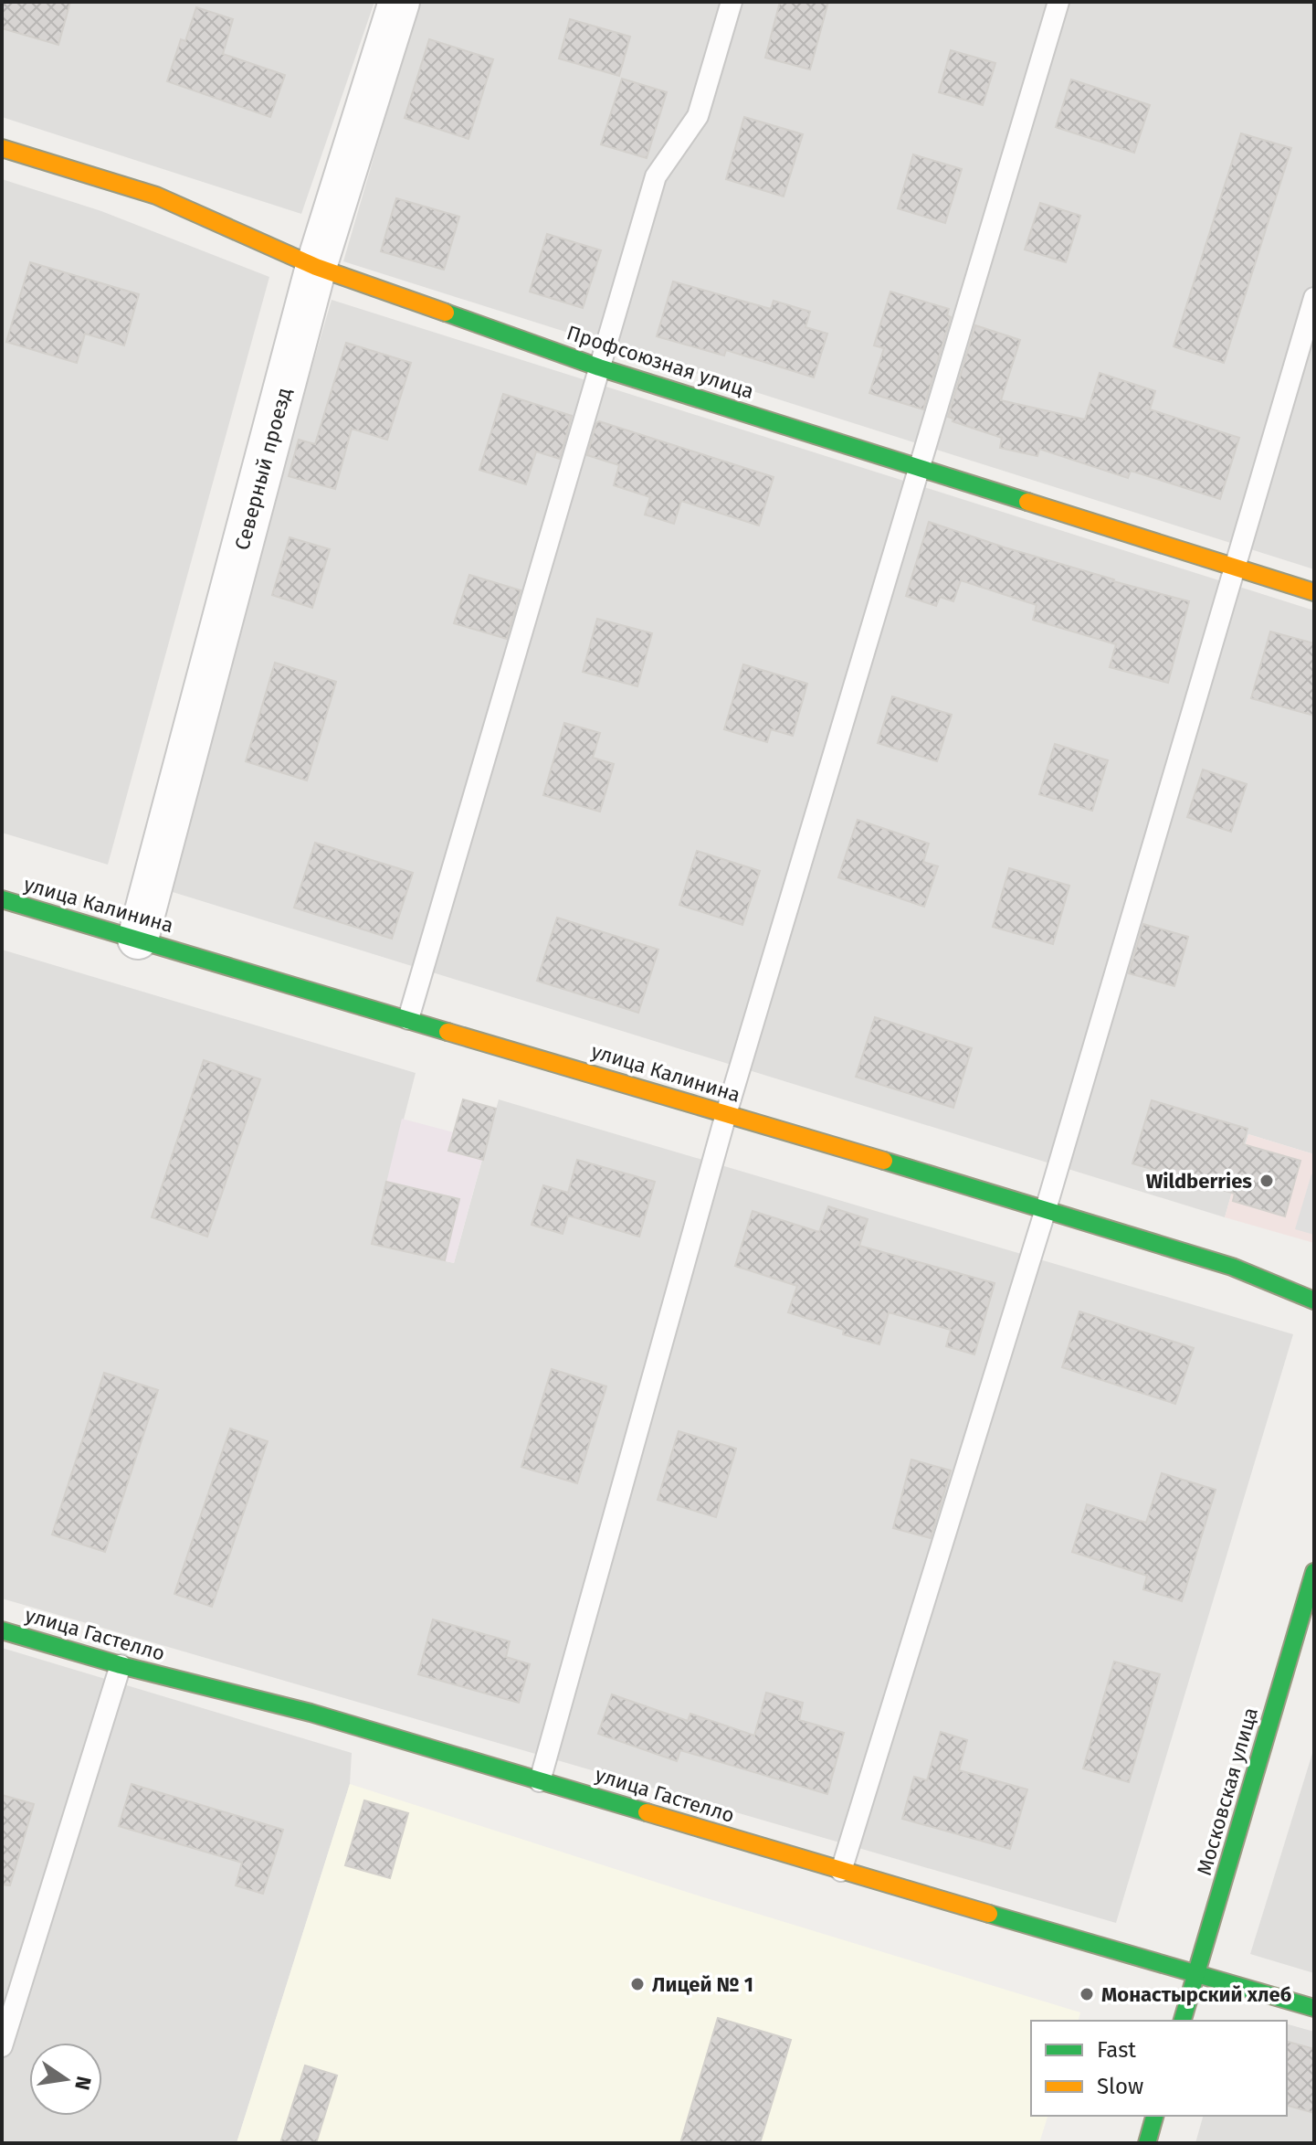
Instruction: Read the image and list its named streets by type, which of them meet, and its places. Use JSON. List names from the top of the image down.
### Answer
{
  "streets": {
    "street": [
      "Профсоюзная улица",
      "Северный проезд",
      "улица Калинина",
      "улица Гастелло",
      "Московская улица"
    ]
  },
  "crossings": [
    ["Профсоюзная улица", "Северный проезд"],
    ["Северный проезд", "улица Калинина"],
    ["улица Гастелло", "Московская улица"]
  ],
  "places": ["Wildberries", "Лицей № 1", "Монастырский хлеб"],
  "legend": ["Fast", "Slow"],
  "north": "right"
}
